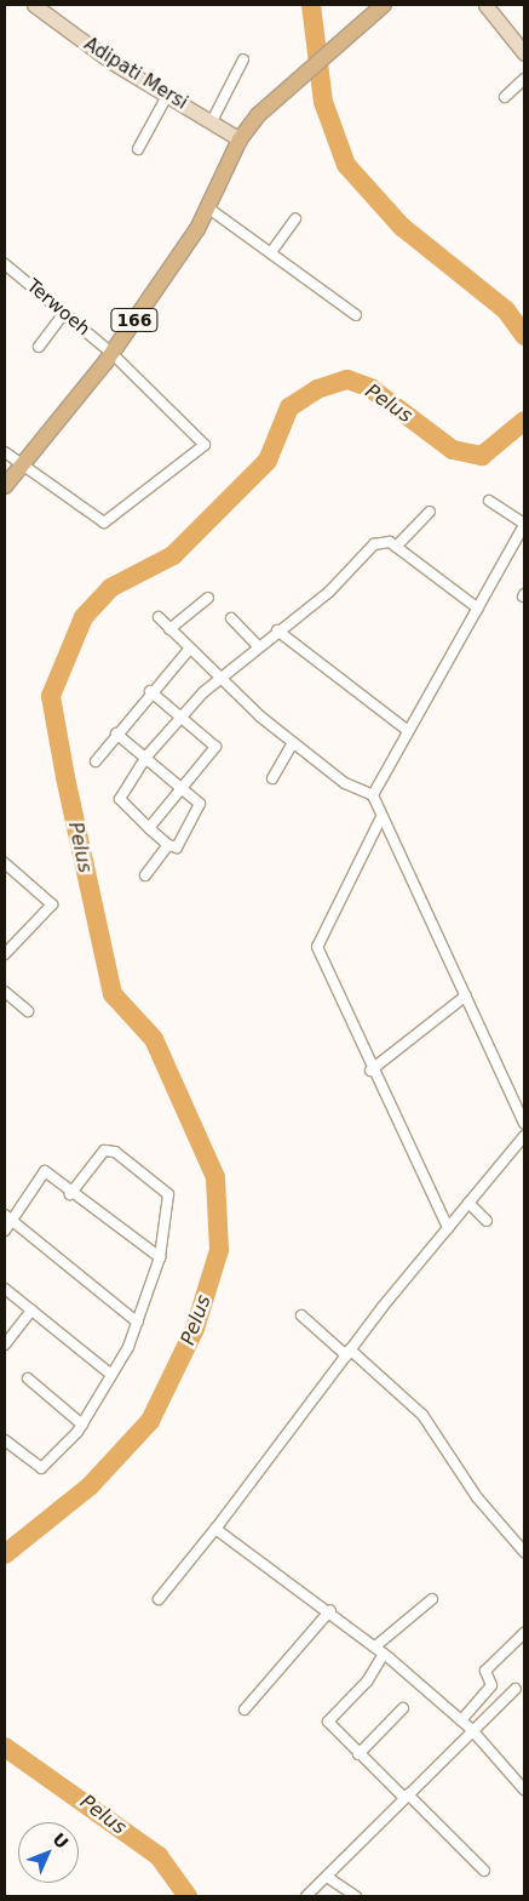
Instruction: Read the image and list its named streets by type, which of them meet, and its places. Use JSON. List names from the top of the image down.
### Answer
{
  "streets": {
    "main road": ["166"],
    "street": ["Adipati Mersi", "Terwoeh"]
  },
  "crossings": [
    ["Adipati Mersi", "166"],
    ["Terwoeh", "166"]
  ],
  "water": ["Pelus"],
  "north": "top right"
}
